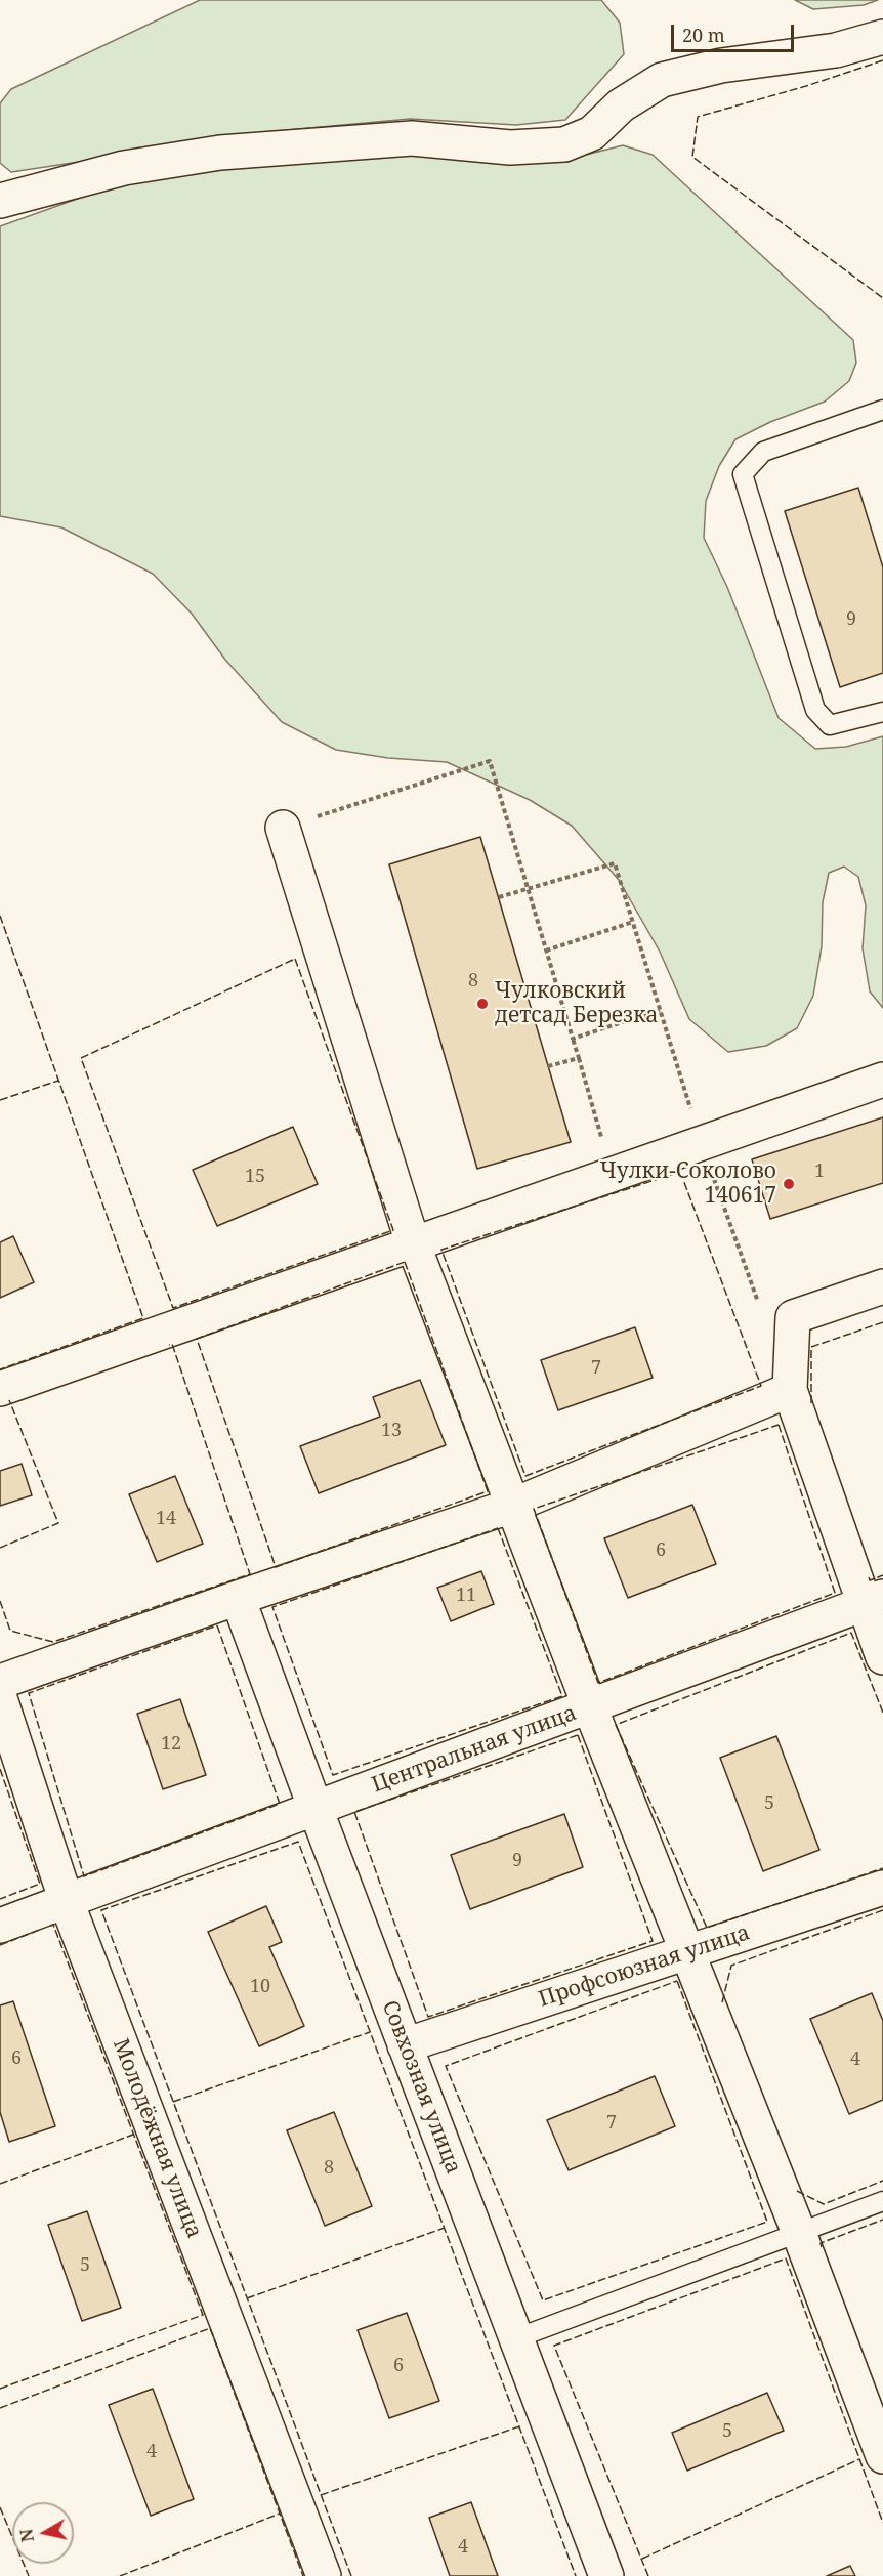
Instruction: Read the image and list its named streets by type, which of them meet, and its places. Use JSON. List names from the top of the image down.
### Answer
{
  "streets": {
    "street": [
      "Центральная улица",
      "Профсоюзная улица",
      "Совхозная улица",
      "Молодёжная улица"
    ]
  },
  "crossings": [
    ["Центральная улица", "Совхозная улица"],
    ["Центральная улица", "Молодёжная улица"],
    ["Профсоюзная улица", "Совхозная улица"]
  ],
  "places": ["Чулковский детсад Березка", "Чулки-Соколово 140617"],
  "house_numbers": [
    "9",
    "8",
    "1",
    "15",
    "7",
    "13",
    "14",
    "6",
    "11",
    "12",
    "5",
    "9",
    "10",
    "6",
    "4",
    "7",
    "8",
    "5",
    "6",
    "5",
    "4",
    "4"
  ],
  "scale_bar": "20 m",
  "north": "left"
}
